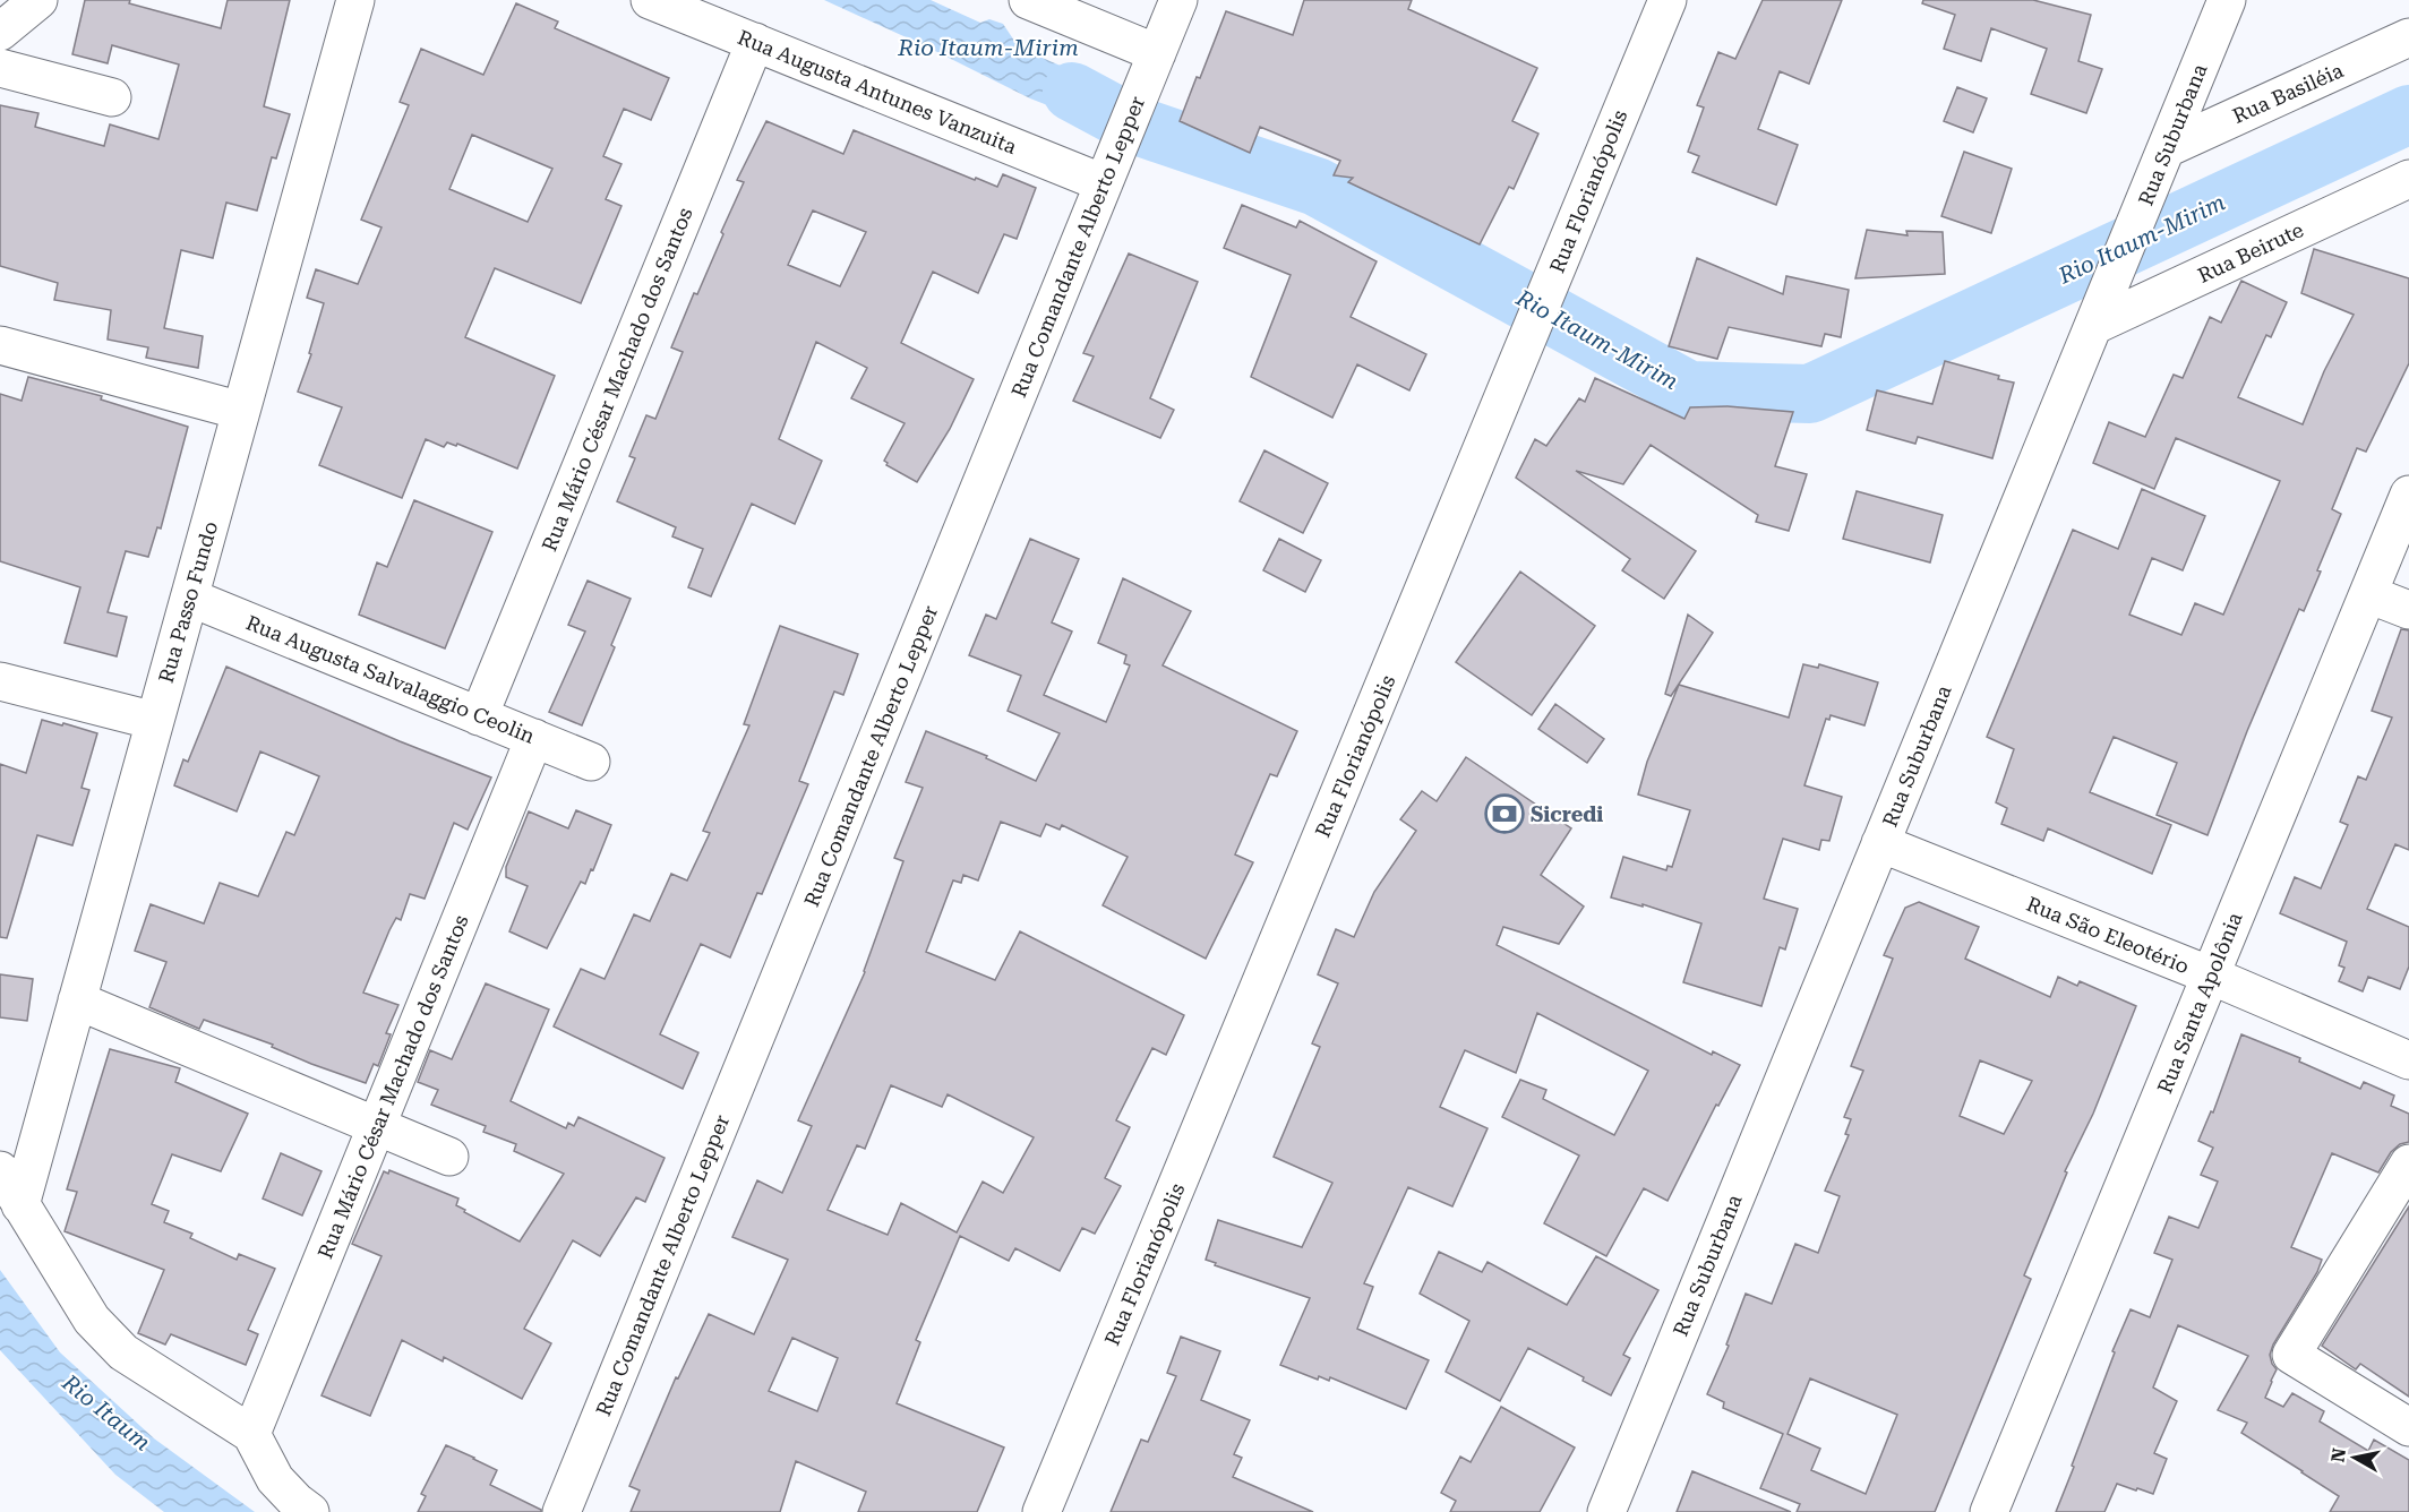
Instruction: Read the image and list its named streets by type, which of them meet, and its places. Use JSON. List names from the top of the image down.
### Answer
{
  "streets": {
    "street": [
      "Rua Augusta Antunes Vanzuita",
      "Rua Basiléia",
      "Rua Suburbana",
      "Rua Florianópolis",
      "Rua Comandante Alberto Lepper",
      "Rua Beirute",
      "Rua Mário César Machado dos Santos",
      "Rua Passo Fundo",
      "Rua Augusta Salvalaggio Ceolin",
      "Rua São Eleotério",
      "Rua Santa Apolônia"
    ]
  },
  "crossings": [
    ["Rua Augusta Antunes Vanzuita", "Rua Comandante Alberto Lepper"],
    ["Rua Augusta Antunes Vanzuita", "Rua Mário César Machado dos Santos"],
    ["Rua Basiléia", "Rua Suburbana"],
    ["Rua Suburbana", "Rua Beirute"],
    ["Rua Suburbana", "Rua São Eleotério"],
    ["Rua Mário César Machado dos Santos", "Rua Augusta Salvalaggio Ceolin"],
    ["Rua Passo Fundo", "Rua Augusta Salvalaggio Ceolin"],
    ["Rua São Eleotério", "Rua Santa Apolônia"]
  ],
  "water": ["Rio Itaum-Mirim", "Rio Itaum"],
  "places": {
    "bank": ["Sicredi"]
  },
  "north": "left"
}
